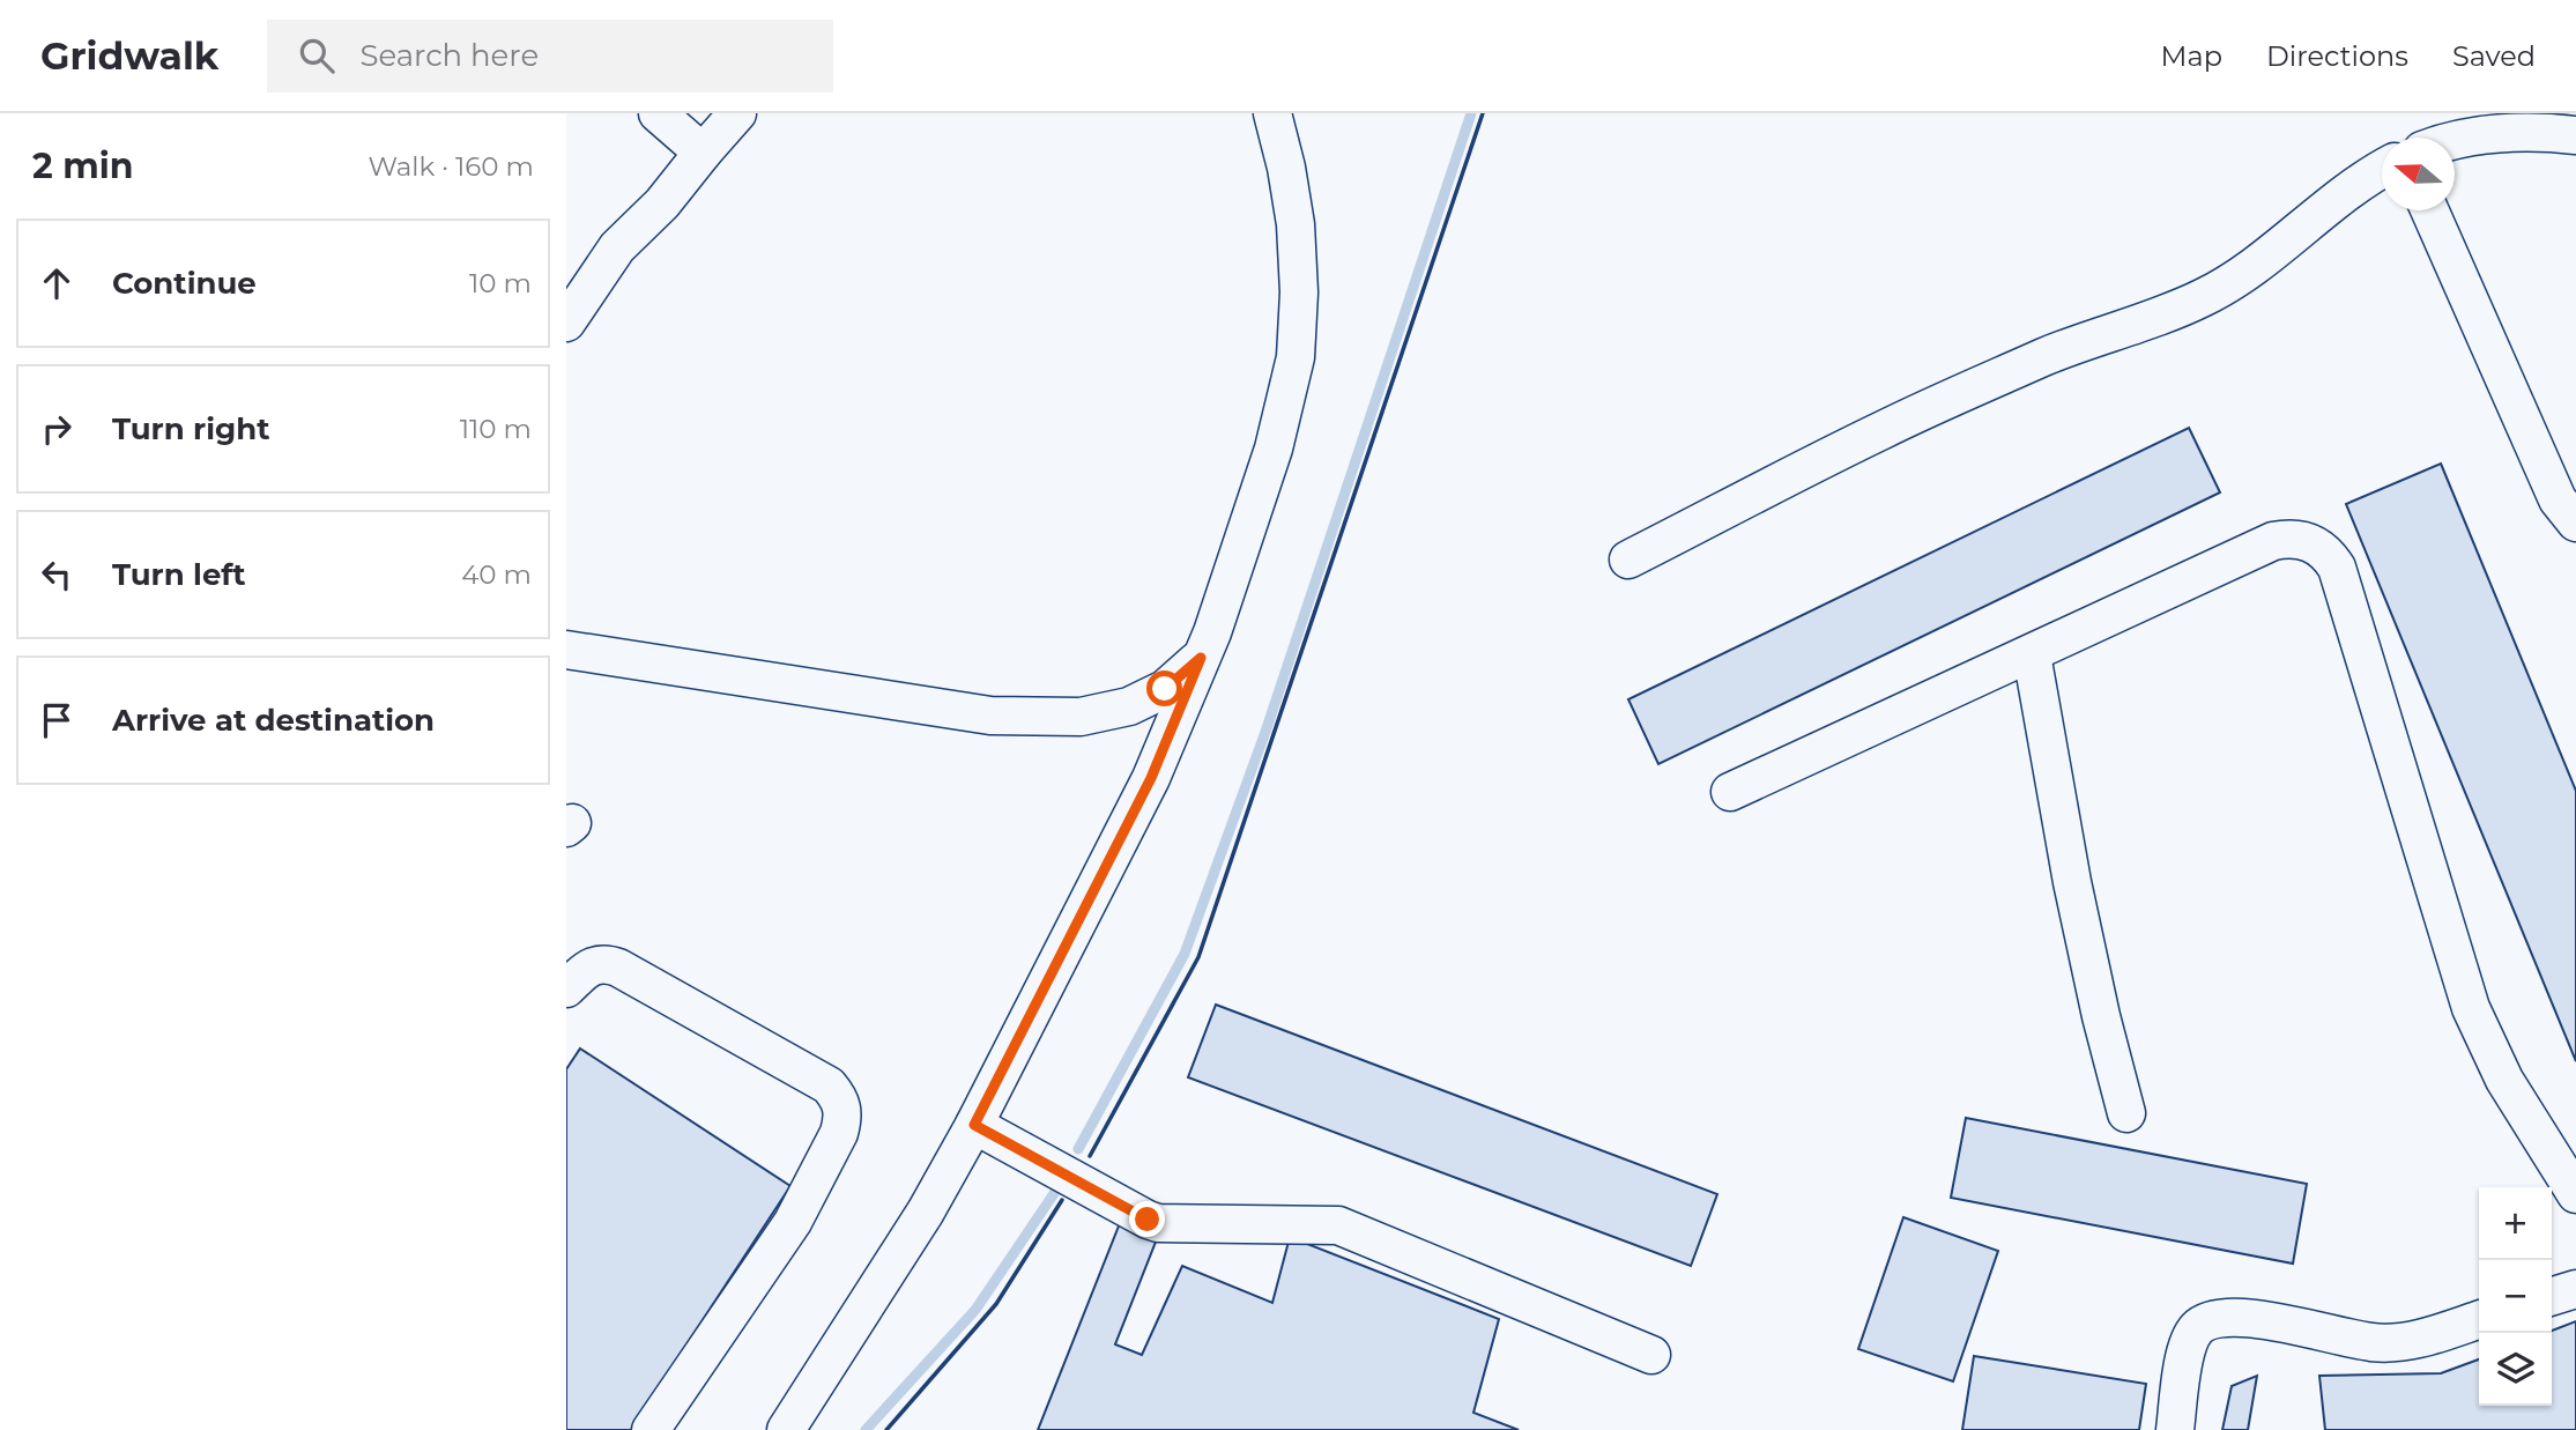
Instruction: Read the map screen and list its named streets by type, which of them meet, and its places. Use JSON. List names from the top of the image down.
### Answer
{
  "north": "left",
  "page": {
    "header": "Gridwalk",
    "search": "Search here",
    "nav": ["Map", "Directions", "Saved"],
    "heading": ["2 min", "Walk · 160 m"],
    "list": [
      ["Continue", "10 m"],
      ["Turn right", "110 m"],
      ["Turn left", "40 m"],
      "Arrive at destination"
    ],
    "map_buttons": ["+", "−"]
  }
}
